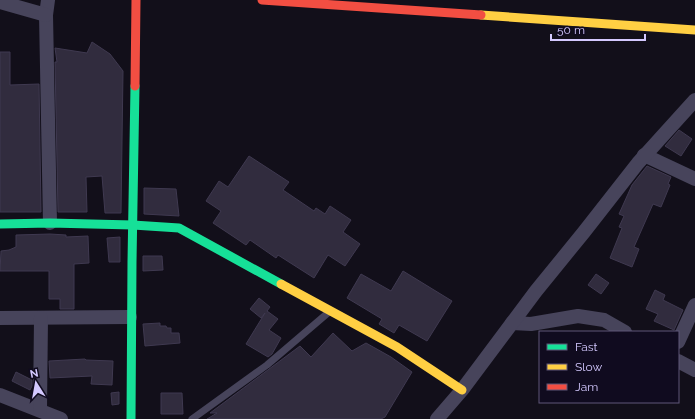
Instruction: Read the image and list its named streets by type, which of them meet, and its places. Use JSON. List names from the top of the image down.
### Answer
{
  "legend": ["Fast", "Slow", "Jam"],
  "scale_bar": "50 m",
  "north": "top"
}
